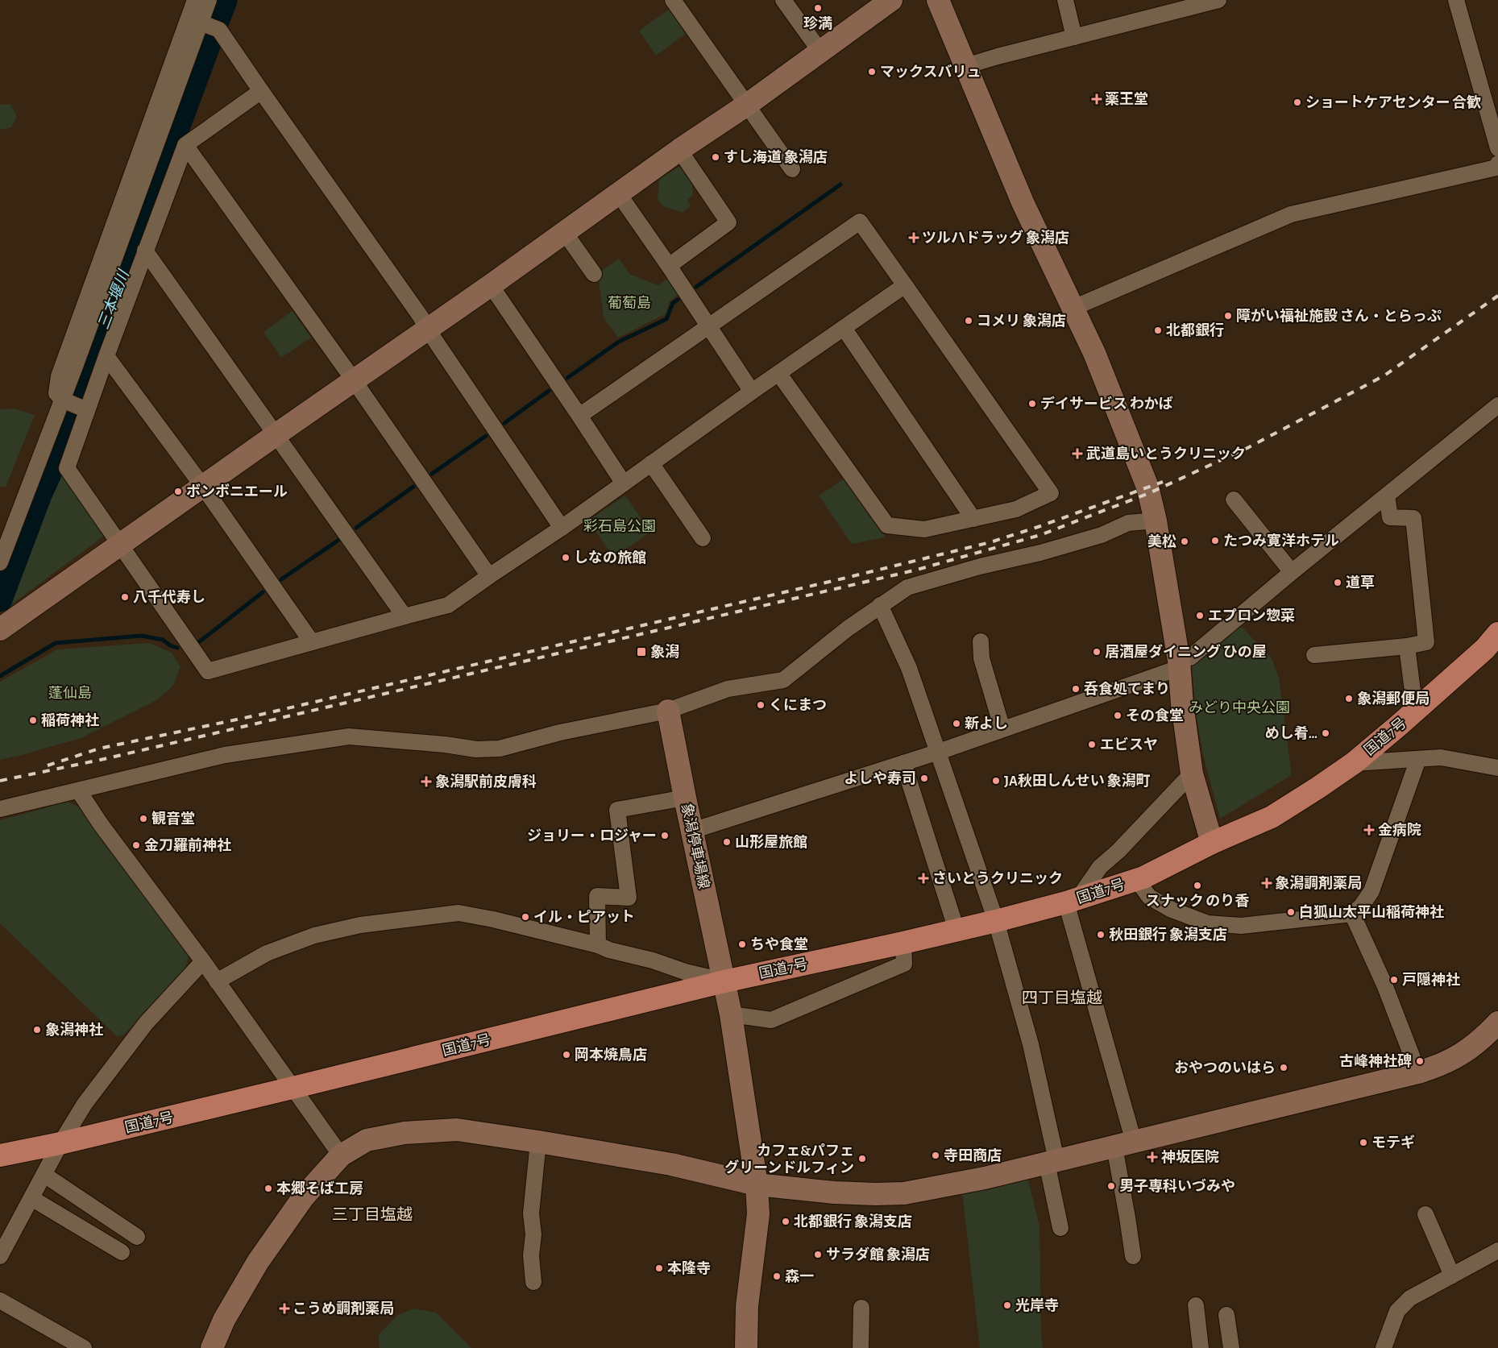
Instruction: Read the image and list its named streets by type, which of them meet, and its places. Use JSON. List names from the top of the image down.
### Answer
{
  "streets": {
    "highway": ["国道7号"],
    "street": ["象潟停車場線"]
  },
  "crossings": [
    ["国道7号", "象潟停車場線"]
  ],
  "districts": ["四丁目塩越", "三丁目塩越"],
  "water": ["三本堰川"],
  "parks": [
    "葡萄島",
    "彩石島公園",
    "蓬仙島",
    "みどり中央公園"
  ],
  "places": {
    "other": [
      "珍満",
      "マックスバリュ",
      "ショートケアセンター 合歓",
      "すし海道 象潟店",
      "障がい福祉施設 さん・とらっぷ",
      "コメリ 象潟店",
      "北都銀行",
      "デイサービス わかば",
      "ボンボニエール",
      "たつみ寛洋ホテル",
      "美松",
      "しなの旅館",
      "道草",
      "八千代寿し",
      "エプロン惣菜",
      "居酒屋ダイニング ひの屋",
      "呑食処てまり",
      "象潟郵便局",
      "くにまつ",
      "その食堂",
      "稲荷神社",
      "新よし",
      "めし肴…",
      "エビスヤ",
      "よしや寿司",
      "JA秋田しんせい 象潟町",
      "観音堂",
      "ジョリー・ロジャー",
      "山形屋旅館",
      "金刀羅前神社",
      "スナック のり香",
      "白狐山太平山稲荷神社",
      "イル・ピアット",
      "秋田銀行 象潟支店",
      "ちや食堂",
      "戸隠神社",
      "象潟神社",
      "岡本焼鳥店",
      "古峰神社碑",
      "おやつのいはら",
      "モテギ",
      "寺田商店",
      "カフェ&パフェ グリーンドルフィン",
      "男子専科いづみや",
      "本郷そば工房",
      "北都銀行 象潟支店",
      "サラダ館 象潟店",
      "本隆寺",
      "森一",
      "光岸寺"
    ],
    "health": [
      "薬王堂",
      "ツルハドラッグ 象潟店",
      "武道島いとうクリニック",
      "象潟駅前皮膚科",
      "金病院",
      "さいとうクリニック",
      "象潟調剤薬局",
      "神坂医院",
      "こうめ調剤薬局"
    ],
    "transit": ["象潟"]
  }
}
